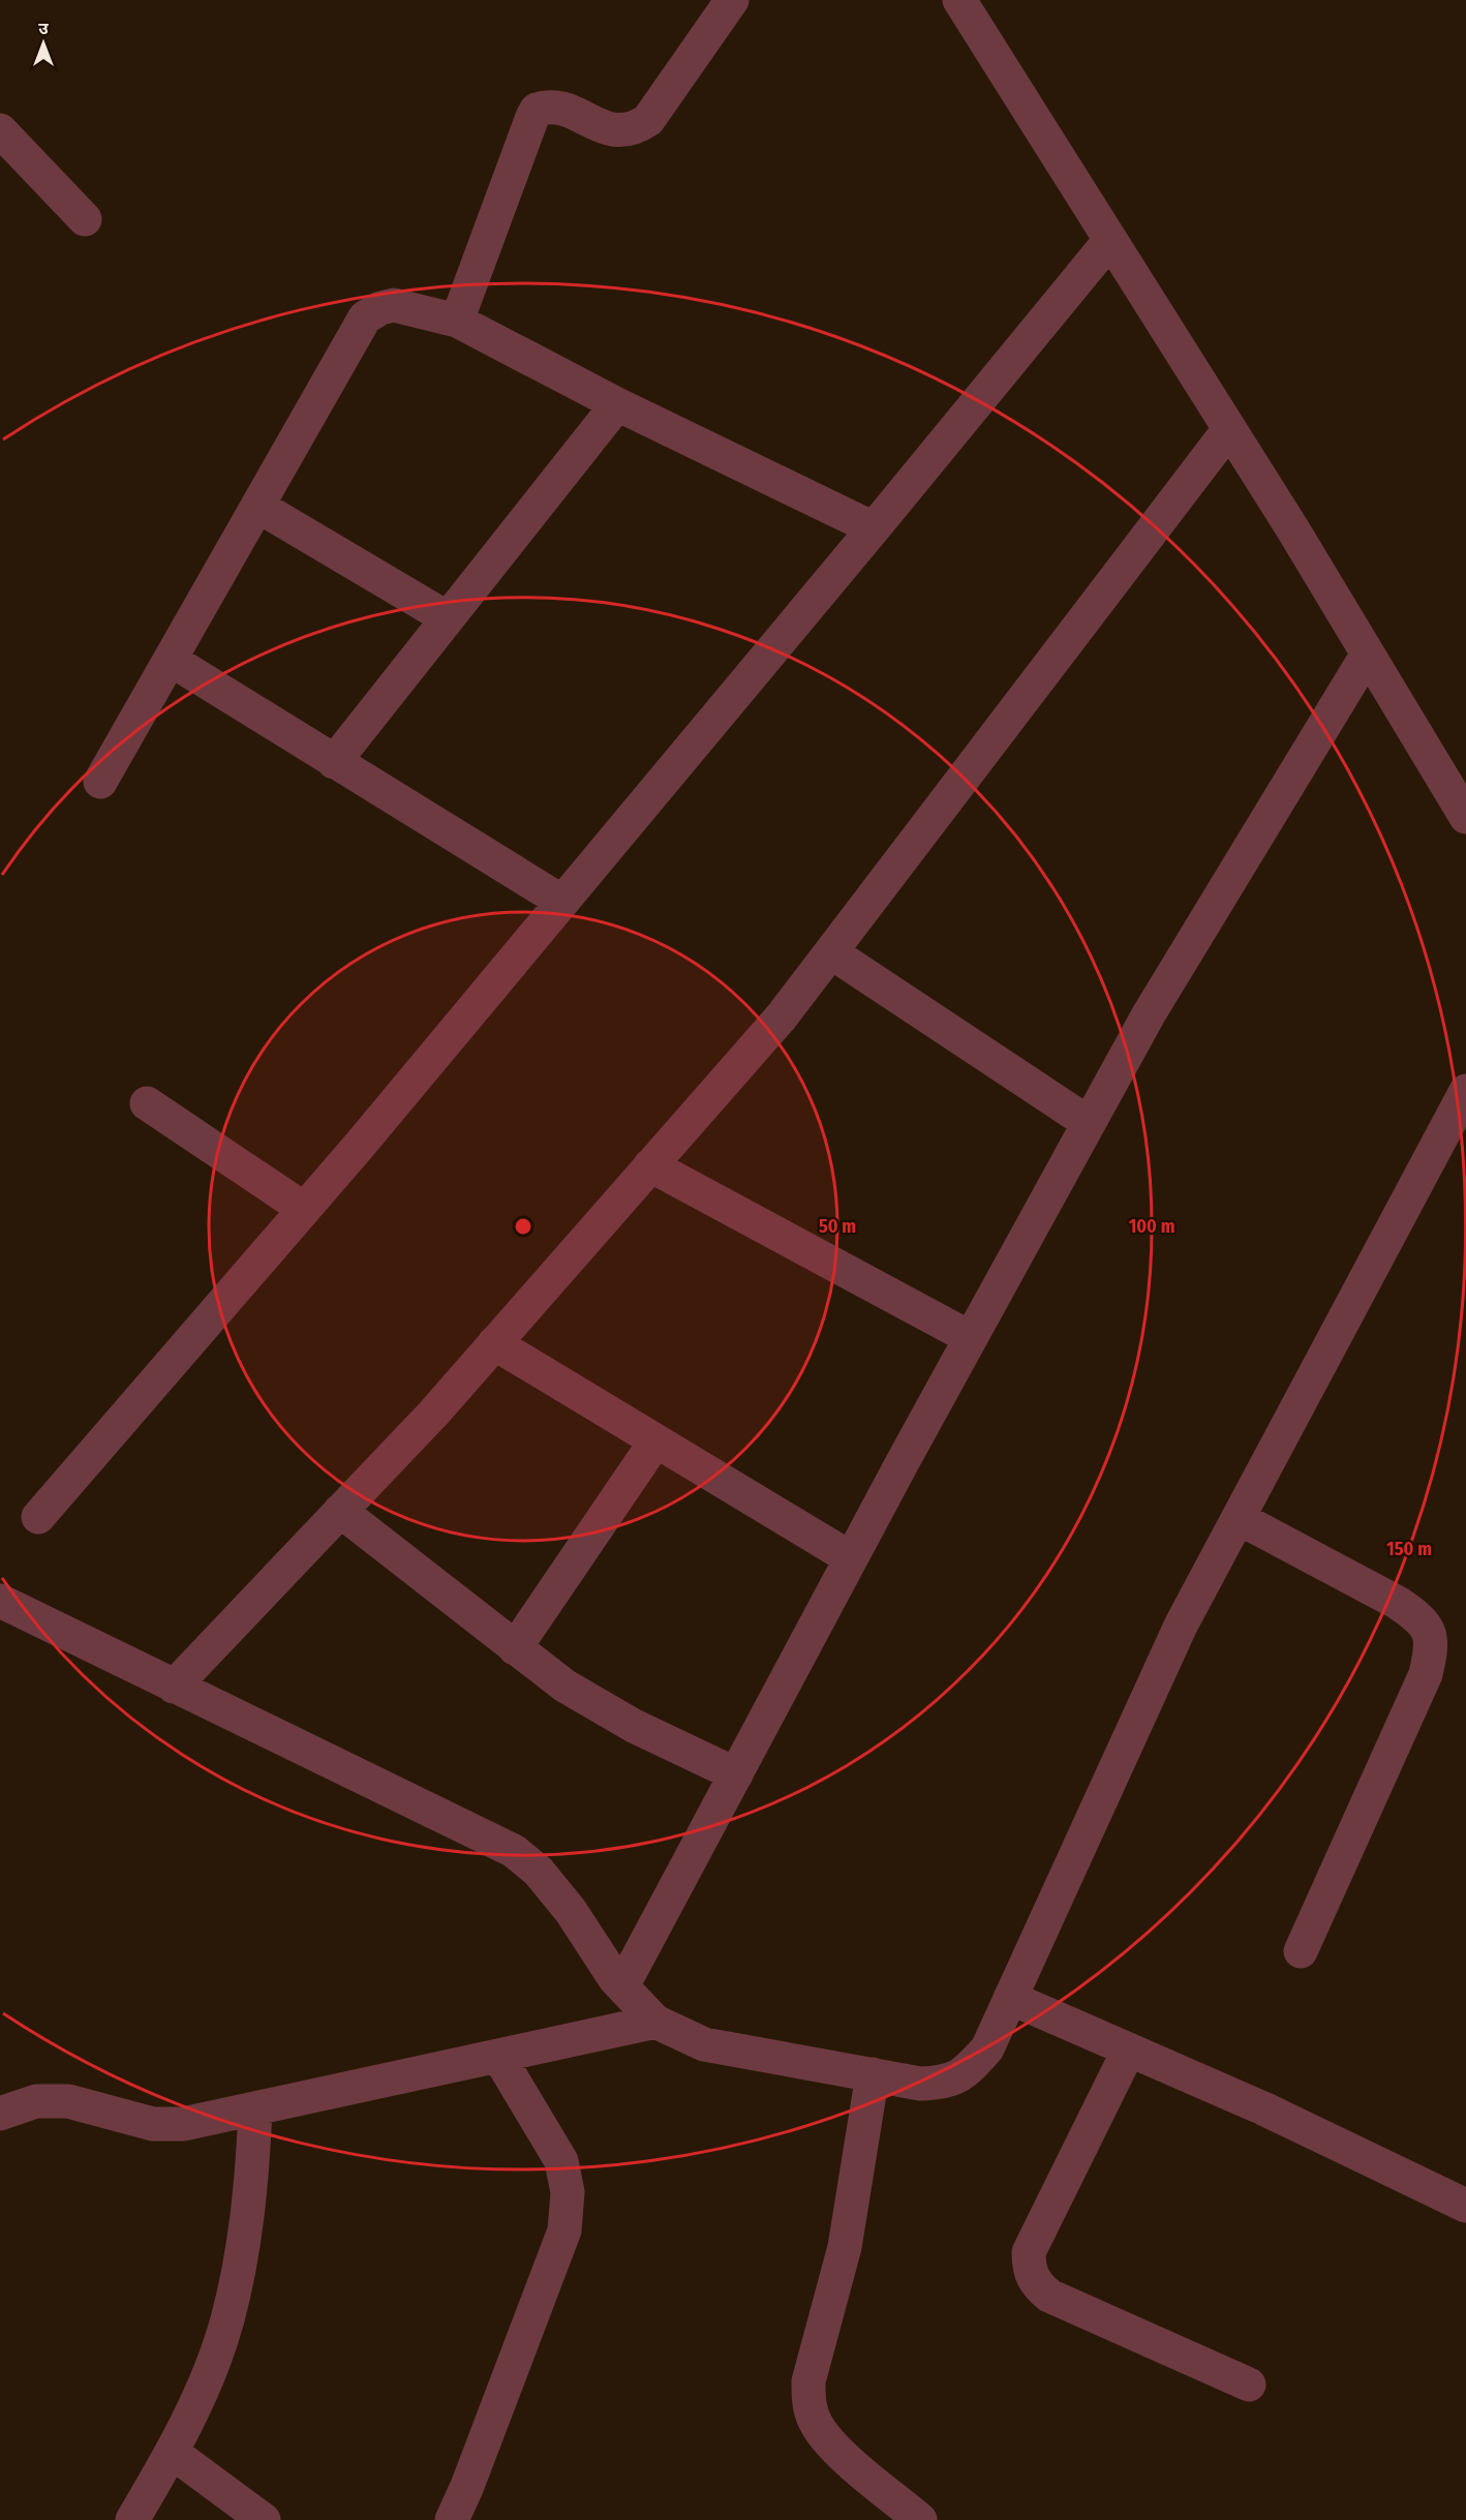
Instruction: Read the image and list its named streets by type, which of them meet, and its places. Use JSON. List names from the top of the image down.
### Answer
{
  "north": "top",
  "rings": ["50 m", "100 m", "150 m"]
}
